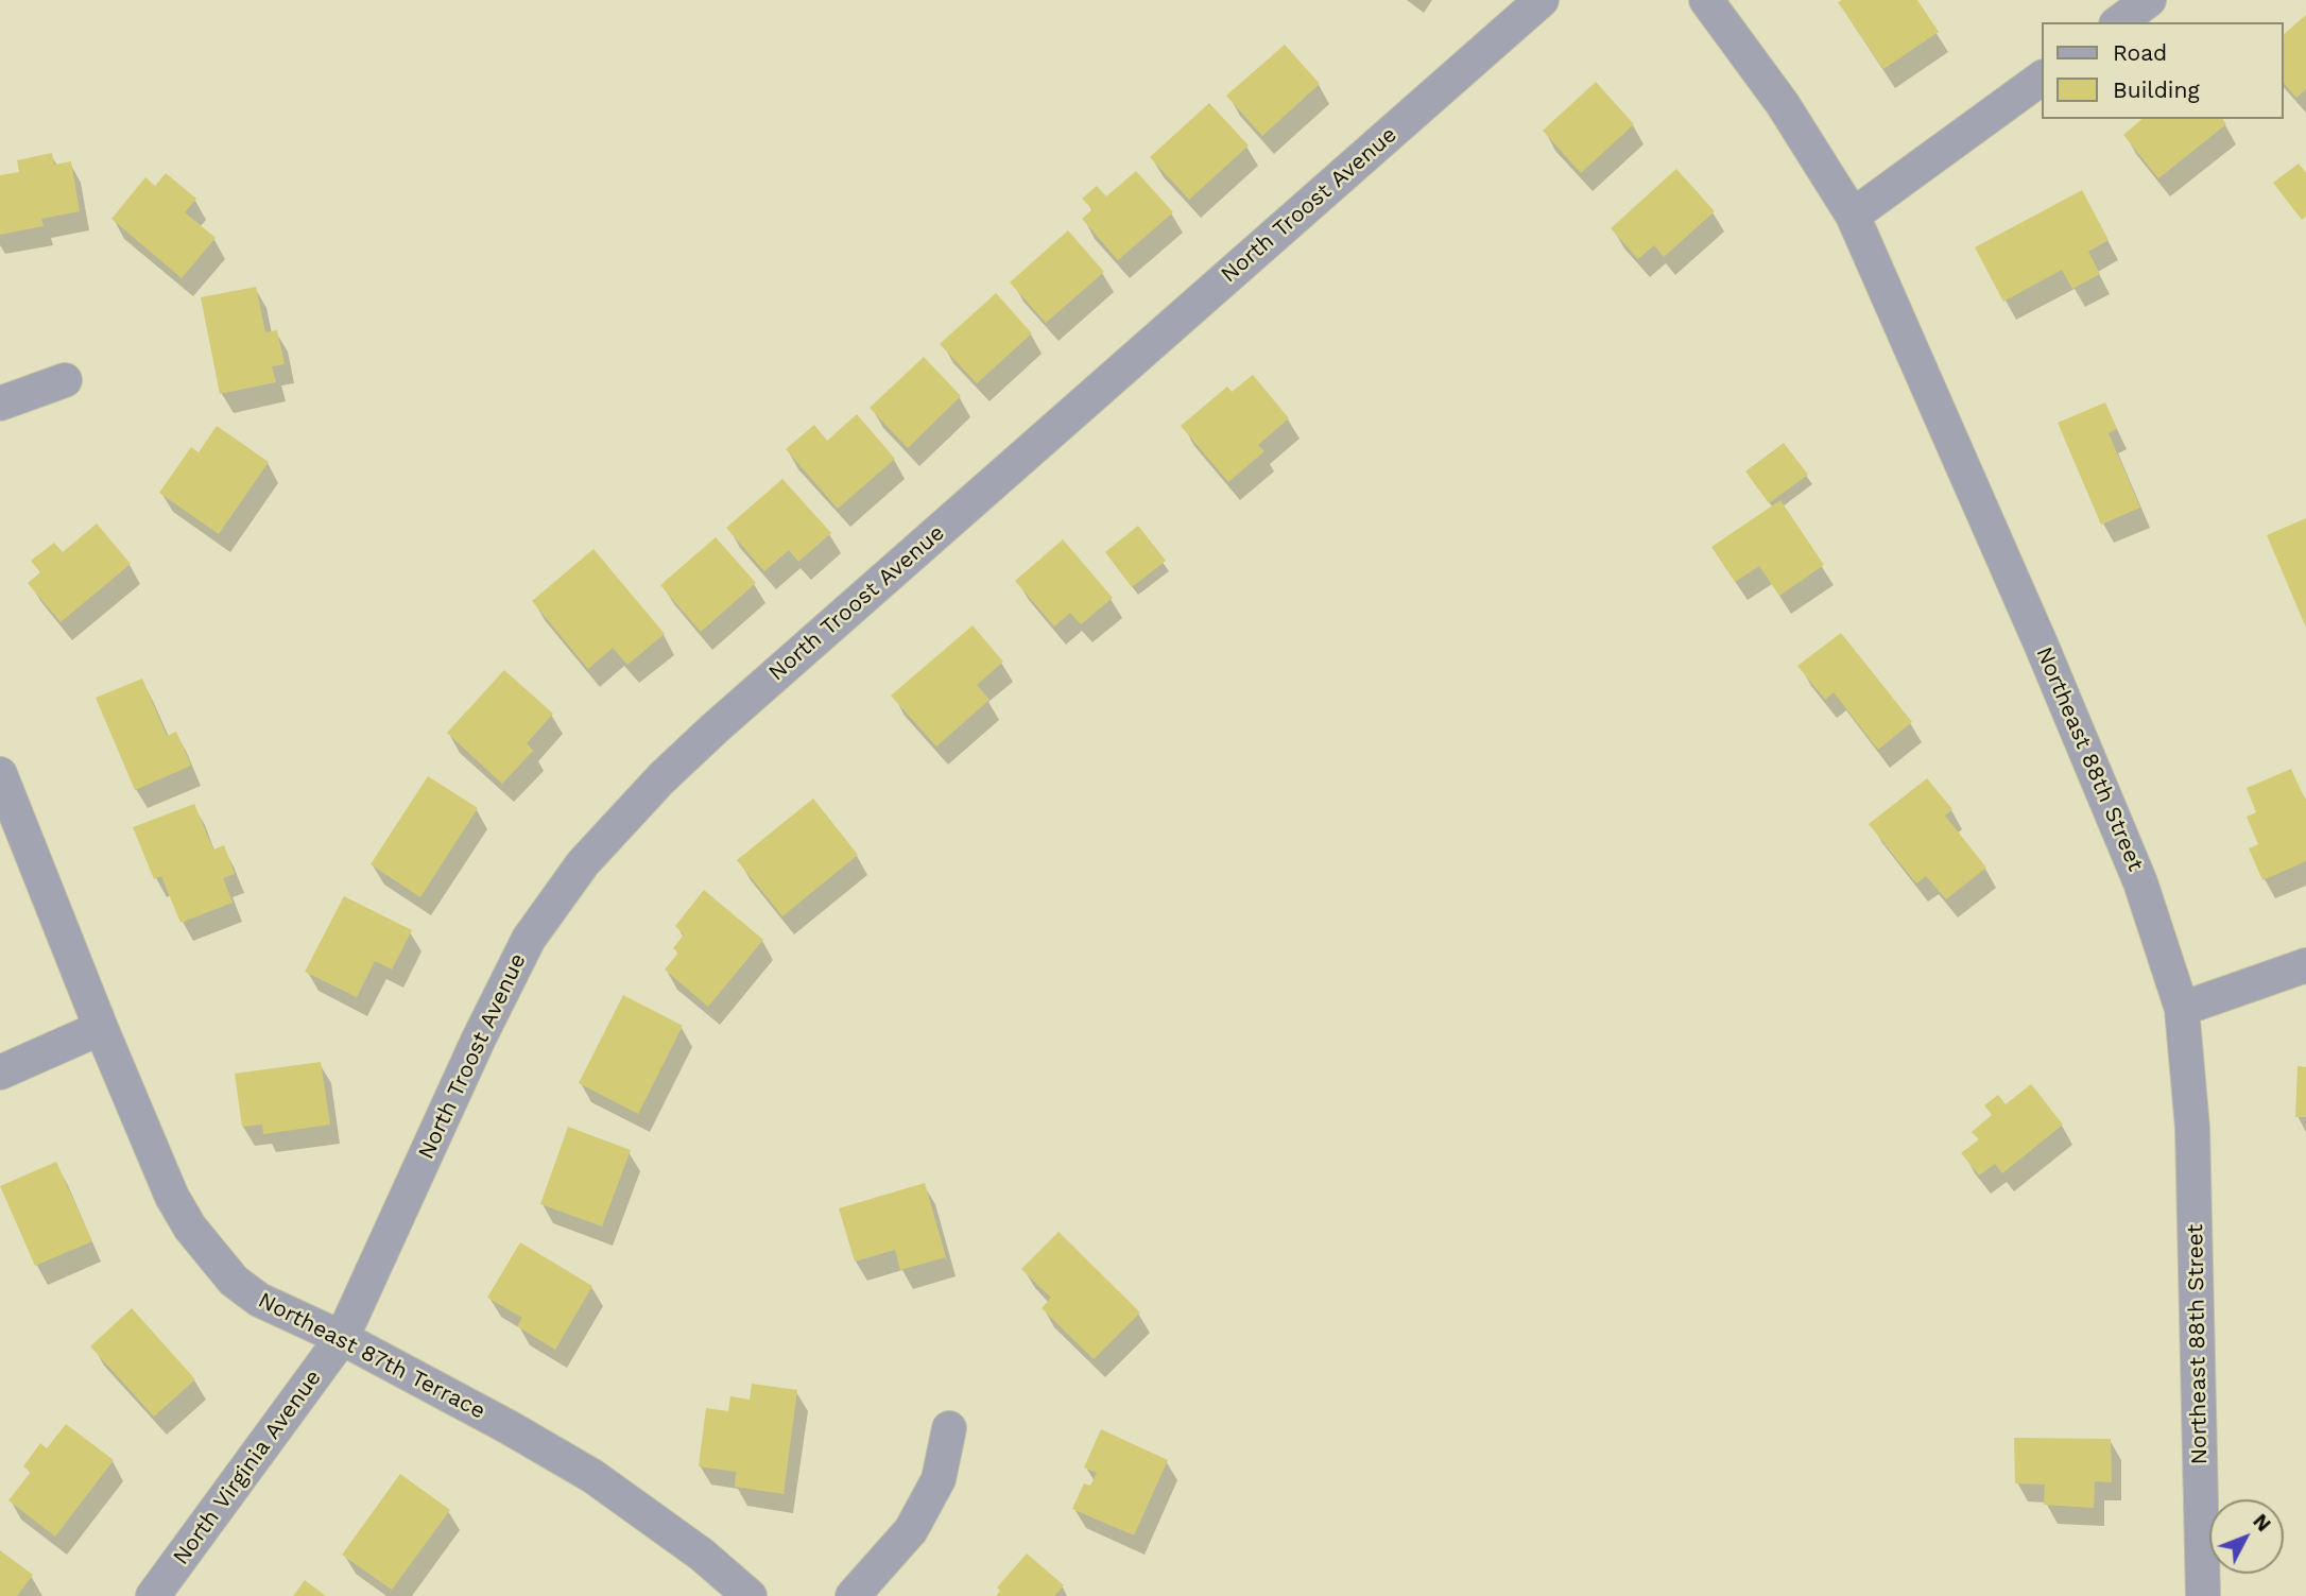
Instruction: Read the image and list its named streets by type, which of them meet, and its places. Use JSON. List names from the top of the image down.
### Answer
{
  "streets": {
    "street": [
      "North Troost Avenue",
      "Northeast 88th Street",
      "Northeast 87th Terrace",
      "North Virginia Avenue"
    ]
  },
  "crossings": [
    ["North Troost Avenue", "Northeast 87th Terrace"],
    ["North Troost Avenue", "North Virginia Avenue"],
    ["Northeast 87th Terrace", "North Virginia Avenue"]
  ],
  "legend": ["Road", "Building"],
  "north": "top right"
}
